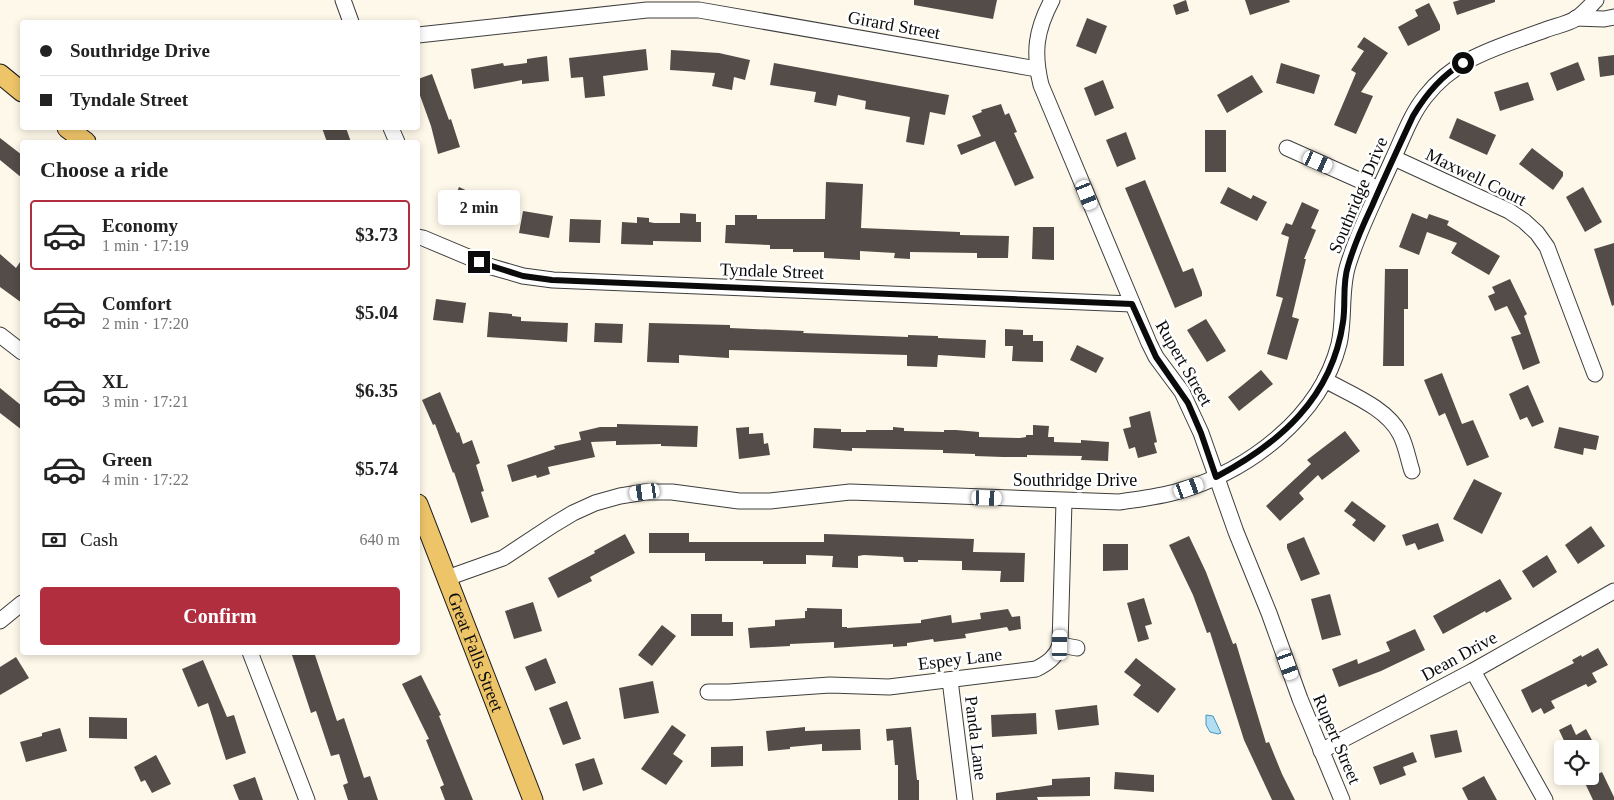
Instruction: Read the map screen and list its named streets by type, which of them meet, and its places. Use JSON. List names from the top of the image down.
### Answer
{
  "streets": {
    "main road": ["Great Falls Street"],
    "street": [
      "Girard Street",
      "Maxwell Court",
      "Southridge Drive",
      "Tyndale Street",
      "Rupert Street",
      "Dean Drive",
      "Espey Lane",
      "Panda Lane"
    ]
  },
  "crossings": [
    ["Girard Street", "Rupert Street"],
    ["Maxwell Court", "Southridge Drive"],
    ["Southridge Drive", "Rupert Street"],
    ["Southridge Drive", "Great Falls Street"],
    ["Tyndale Street", "Rupert Street"],
    ["Rupert Street", "Dean Drive"],
    ["Espey Lane", "Panda Lane"]
  ],
  "page": {
    "banner": ["Southridge Drive", "Tyndale Street"],
    "heading": "Choose a ride",
    "bubble": "2 min",
    "list": [
      {
        "name": "Economy",
        "note": "1 min · 17:19",
        "value": "$3.73"
      },
      {
        "name": "Comfort",
        "note": "2 min · 17:20",
        "value": "$5.04"
      },
      {
        "name": "XL",
        "note": "3 min · 17:21",
        "value": "$6.35"
      },
      {
        "name": "Green",
        "note": "4 min · 17:22",
        "value": "$5.74"
      }
    ],
    "pay": ["Cash", "640 m"],
    "buttons": "Confirm"
  }
}
